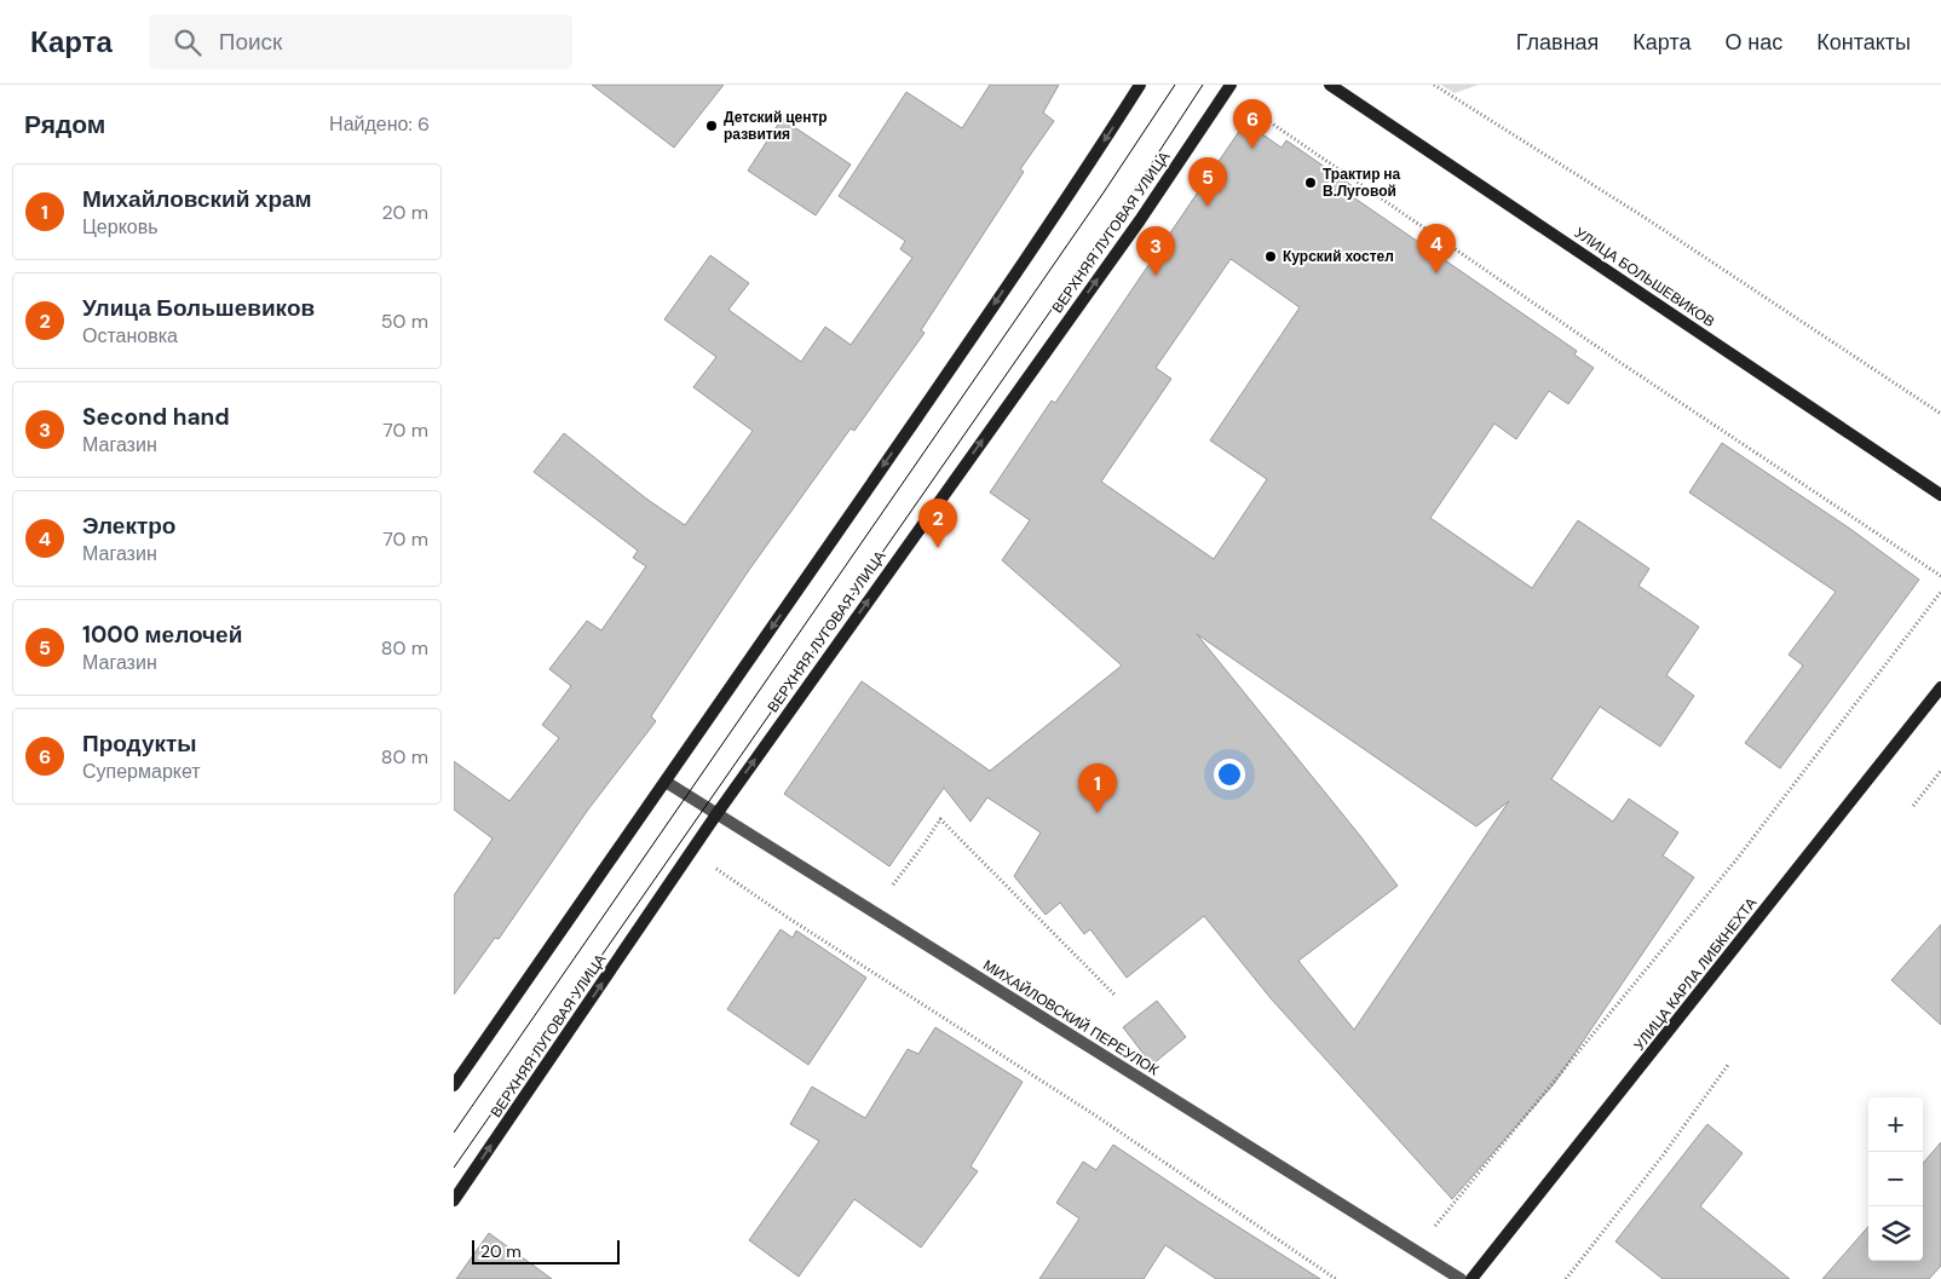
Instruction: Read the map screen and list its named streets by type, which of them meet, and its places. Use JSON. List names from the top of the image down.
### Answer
{
  "streets": {
    "street": [
      "ВЕРХНЯЯ ЛУГОВАЯ УЛИЦА",
      "УЛИЦА БОЛЬШЕВИКОВ",
      "УЛИЦА КАРЛА ЛИБКНЕХТА",
      "МИХАЙЛОВСКИЙ ПЕРЕУЛОК"
    ]
  },
  "crossings": [
    ["ВЕРХНЯЯ ЛУГОВАЯ УЛИЦА", "МИХАЙЛОВСКИЙ ПЕРЕУЛОК"]
  ],
  "places": ["Детский центр развития", "Трактир на В.Луговой", "Курский хостел"],
  "scale_bar": "20 m",
  "page": {
    "header": "Карта",
    "search": "Поиск",
    "nav": [
      "Главная",
      "Карта",
      "О нас",
      "Контакты"
    ],
    "heading": ["Рядом", "Найдено: 6"],
    "pins": [
      "6",
      "5",
      "4",
      "3",
      "2",
      "1"
    ],
    "list": [
      {
        "mark": "1",
        "name": "Михайловский храм",
        "note": "Церковь",
        "value": "20 m"
      },
      {
        "mark": "2",
        "name": "Улица Большевиков",
        "note": "Остановка",
        "value": "50 m"
      },
      {
        "mark": "3",
        "name": "Second hand",
        "note": "Магазин",
        "value": "70 m"
      },
      {
        "mark": "4",
        "name": "Электро",
        "note": "Магазин",
        "value": "70 m"
      },
      {
        "mark": "5",
        "name": "1000 мелочей",
        "note": "Магазин",
        "value": "80 m"
      },
      {
        "mark": "6",
        "name": "Продукты",
        "note": "Супермаркет",
        "value": "80 m"
      }
    ],
    "map_buttons": ["+", "−"],
    "scale": "20 m"
  }
}
